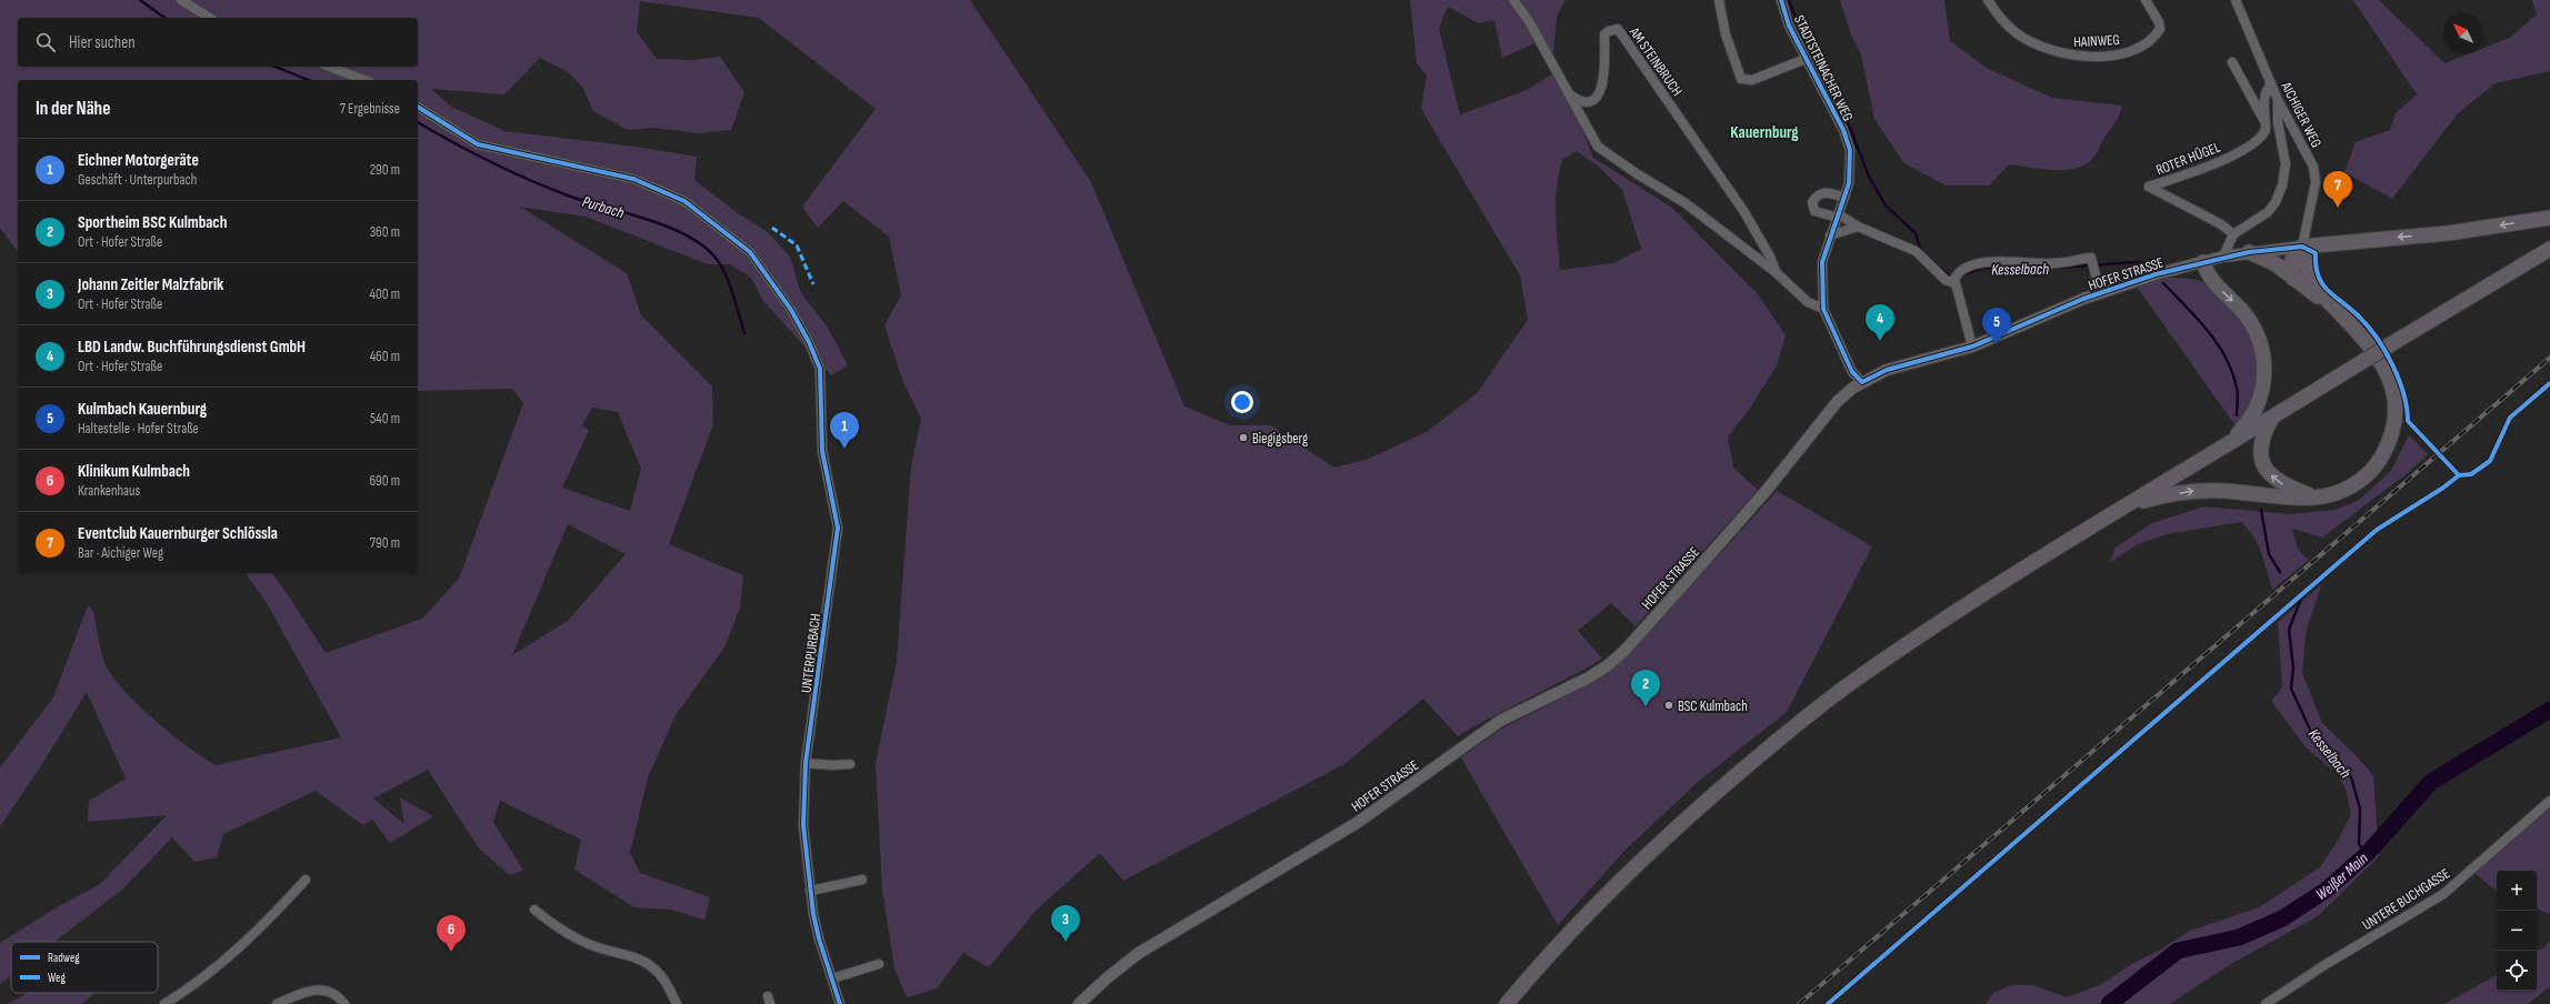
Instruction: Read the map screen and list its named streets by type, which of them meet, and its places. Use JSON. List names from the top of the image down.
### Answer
{
  "streets": {
    "street": [
      "HAINWEG",
      "AM STEINBRUCH",
      "STADTSTEINACHER WEG",
      "AICHIGER WEG",
      "ROTER HÜGEL",
      "HOFER STRASSE",
      "UNTERPURBACH",
      "UNTERE BUCHGASSE"
    ]
  },
  "crossings": [
    ["AICHIGER WEG", "HOFER STRASSE"]
  ],
  "districts": ["Kauernburg"],
  "water": ["Purbach", "Kesselbach", "Weißer Main"],
  "places": ["Biegigsberg", "BSC Kulmbach"],
  "legend": ["Radweg", "Weg"],
  "north": "top left",
  "page": {
    "search": "Hier suchen",
    "heading": ["In der Nähe", "7 Ergebnisse"],
    "list": [
      {
        "mark": "1",
        "name": "Eichner Motorgeräte",
        "note": "Geschäft · Unterpurbach",
        "value": "290 m"
      },
      {
        "mark": "2",
        "name": "Sportheim BSC Kulmbach",
        "note": "Ort · Hofer Straße",
        "value": "360 m"
      },
      {
        "mark": "3",
        "name": "Johann Zeitler Malzfabrik",
        "note": "Ort · Hofer Straße",
        "value": "400 m"
      },
      {
        "mark": "4",
        "name": "LBD Landw. Buchführungsdienst GmbH",
        "note": "Ort · Hofer Straße",
        "value": "460 m"
      },
      {
        "mark": "5",
        "name": "Kulmbach Kauernburg",
        "note": "Haltestelle · Hofer Straße",
        "value": "540 m"
      },
      {
        "mark": "6",
        "name": "Klinikum Kulmbach",
        "note": "Krankenhaus",
        "value": "690 m"
      },
      {
        "mark": "7",
        "name": "Eventclub Kauernburger Schlössla",
        "note": "Bar · Aichiger Weg",
        "value": "790 m"
      }
    ],
    "pins": [
      "7",
      "4",
      "5",
      "1",
      "2",
      "3",
      "6"
    ],
    "map_buttons": ["+", "−"]
  }
}
